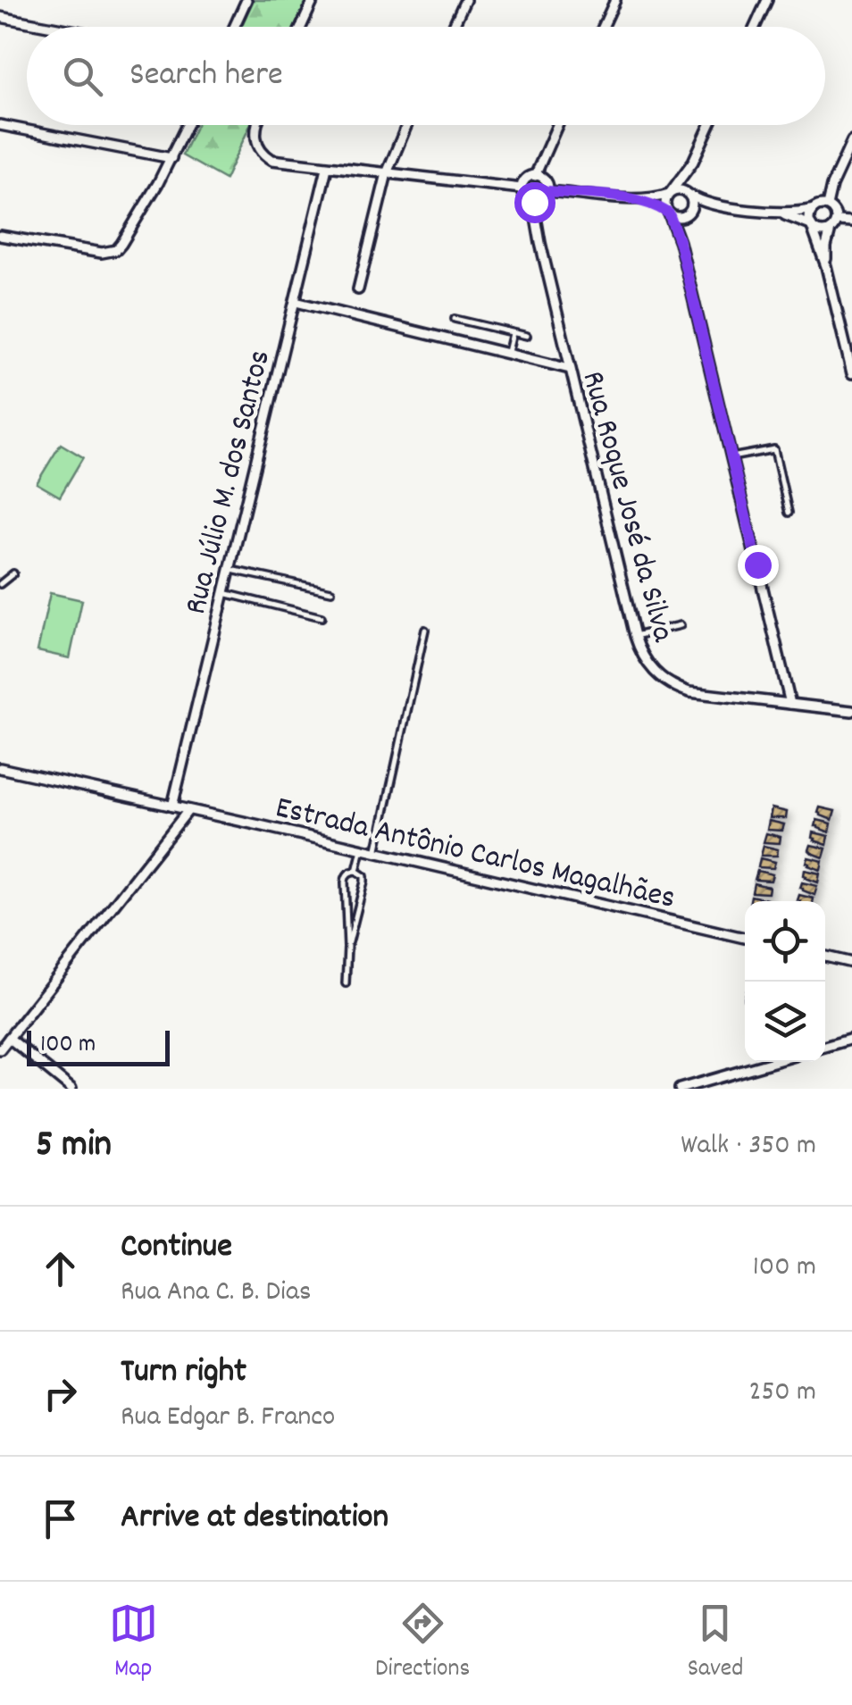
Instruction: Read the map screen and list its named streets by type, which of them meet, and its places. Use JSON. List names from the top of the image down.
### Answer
{
  "streets": {
    "street": ["Rua Júlio M. dos Santos", "Rua Roque José da Silva", "Estrada Antônio Carlos Magalhães"]
  },
  "crossings": [
    ["Rua Júlio M. dos Santos", "Estrada Antônio Carlos Magalhães"]
  ],
  "scale_bar": "100 m",
  "page": {
    "search": "Search here",
    "scale": "100 m",
    "heading": ["5 min", "Walk · 350 m"],
    "list": [
      ["Continue", "Rua Ana C. B. Dias", "100 m"],
      ["Turn right", "Rua Edgar B. Franco", "250 m"],
      "Arrive at destination"
    ],
    "nav": ["Map", "Directions", "Saved"]
  }
}
